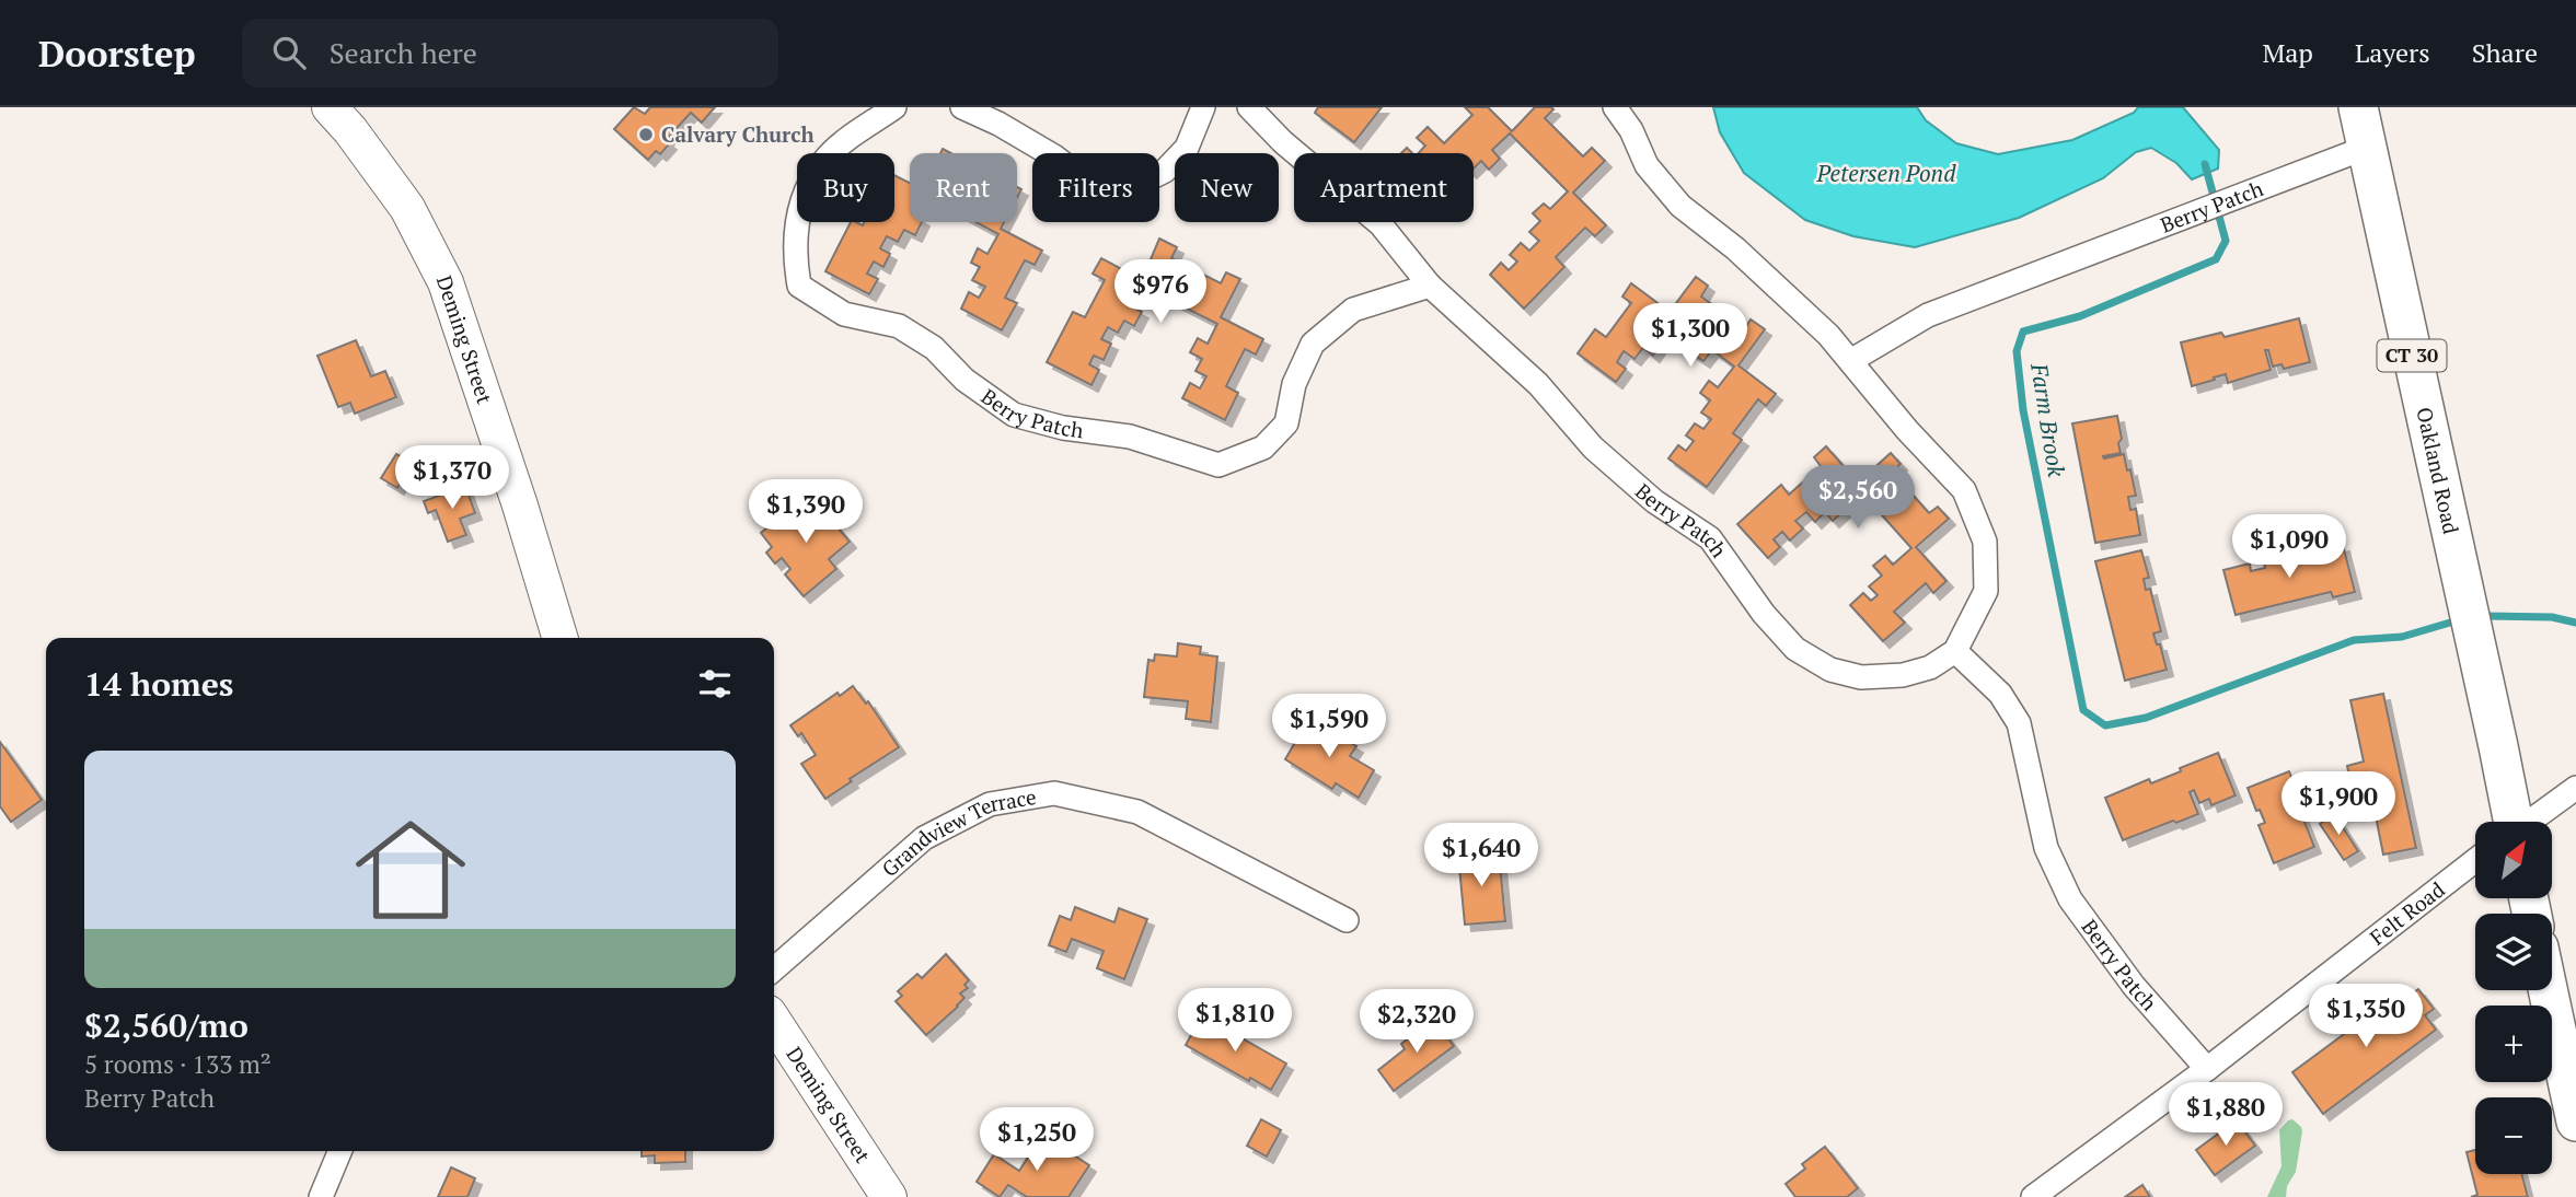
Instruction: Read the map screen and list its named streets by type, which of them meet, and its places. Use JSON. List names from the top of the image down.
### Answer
{
  "streets": {
    "main road": ["CT 30", "Oakland Road"],
    "street": [
      "Berry Patch",
      "Deming Street",
      "Grandview Terrace",
      "Felt Road"
    ]
  },
  "crossings": [
    ["Berry Patch", "Oakland Road"],
    ["Berry Patch", "Felt Road"]
  ],
  "water": ["Petersen Pond", "Farm Brook"],
  "places": ["Calvary Church"],
  "north": "top right",
  "page": {
    "header": "Doorstep",
    "search": "Search here",
    "nav": ["Map", "Layers", "Share"],
    "chip": [
      "Buy",
      "Rent",
      "Filters",
      "New",
      "Apartment"
    ],
    "price": [
      "$976",
      "$1,300",
      "$1,370",
      "$2,560",
      "$1,390",
      "$1,090",
      "$1,590",
      "$1,900",
      "$1,640",
      "$1,350",
      "$1,810",
      "$2,320",
      "$1,880",
      "$1,250"
    ],
    "heading": "14 homes",
    "list": [
      {
        "name": "$2,560/mo",
        "note": "5 rooms · 133 m² · Berry Patch"
      }
    ],
    "map_buttons": ["+", "−"]
  }
}
